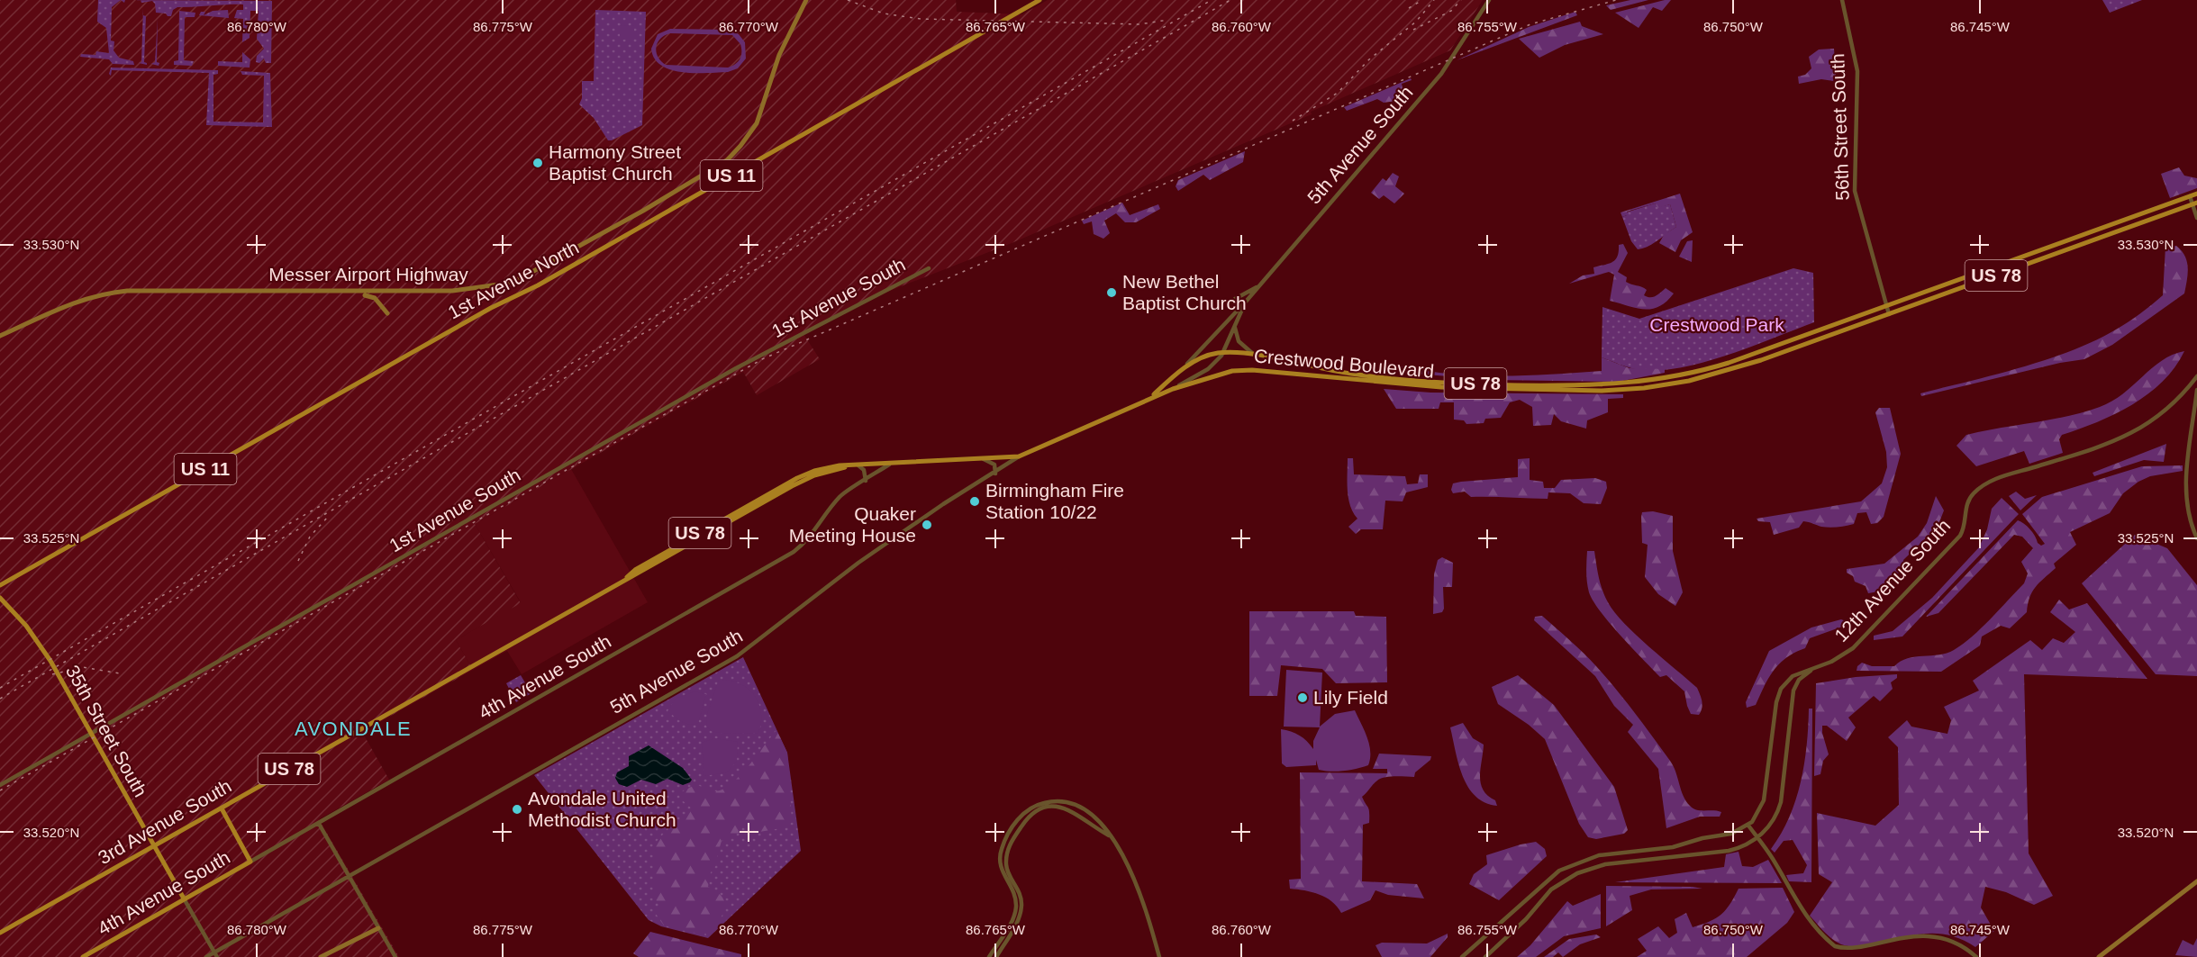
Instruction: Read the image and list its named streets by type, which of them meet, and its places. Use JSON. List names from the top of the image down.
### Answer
{
  "streets": {
    "main road": [
      "5th Avenue South",
      "US 11",
      "Messer Airport Highway",
      "US 78",
      "1st Avenue North",
      "Crestwood Boulevard",
      "4th Avenue South",
      "35th Street South",
      "3rd Avenue South"
    ],
    "street": ["56th Street South", "1st Avenue South", "12th Avenue South"]
  },
  "crossings": [
    ["56th Street South", "Crestwood Boulevard"],
    ["5th Avenue South", "US 78"],
    ["5th Avenue South", "Crestwood Boulevard"],
    ["5th Avenue South", "35th Street South"],
    ["US 78", "4th Avenue South"],
    ["US 78", "3rd Avenue South"],
    ["4th Avenue South", "35th Street South"],
    ["35th Street South", "3rd Avenue South"]
  ],
  "districts": ["AVONDALE"],
  "parks": ["Crestwood Park"],
  "places": [
    "Harmony Street Baptist Church",
    "New Bethel Baptist Church",
    "Birmingham Fire Station 10/22",
    "Quaker Meeting House",
    "Lily Field",
    "Avondale United Methodist Church"
  ],
  "coordinates": [
    "86.780°W",
    "86.775°W",
    "86.770°W",
    "86.765°W",
    "86.760°W",
    "86.755°W",
    "86.750°W",
    "86.745°W",
    "33.530°N",
    "33.525°N",
    "33.520°N"
  ]
}
